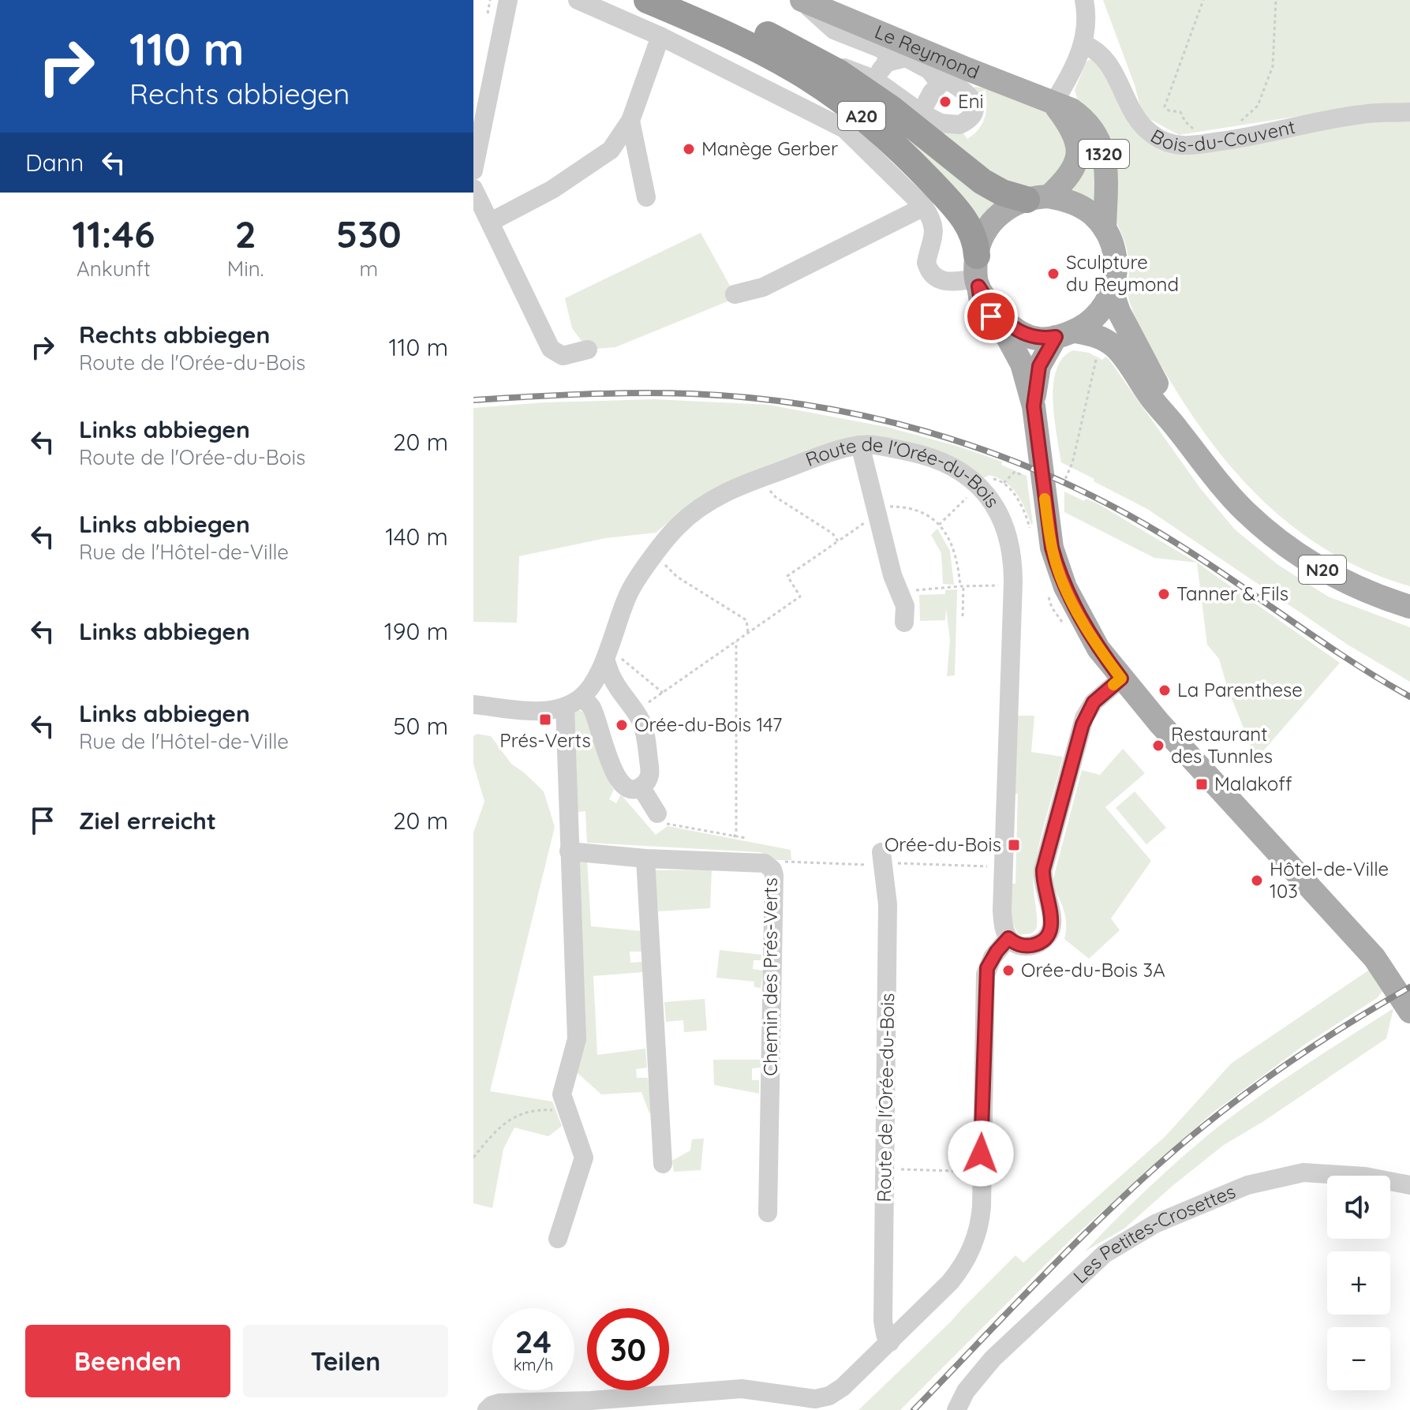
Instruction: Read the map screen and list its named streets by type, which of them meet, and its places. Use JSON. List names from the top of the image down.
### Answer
{
  "streets": {
    "highway": ["A20"],
    "main road": ["Le Reymond", "1320", "N20"],
    "street": [
      "Bois-du-Couvent",
      "Route de l'Orée-du-Bois",
      "Chemin des Prés-Verts",
      "Les Petites-Crosettes"
    ]
  },
  "crossings": [
    ["Le Reymond", "1320"],
    ["A20", "1320"],
    ["A20", "N20"],
    ["1320", "N20"]
  ],
  "places": {
    "other": [
      "Eni",
      "Manège Gerber",
      "Sculpture du Reymond",
      "Tanner & Fils",
      "La Parenthese",
      "Orée-du-Bois 147",
      "Restaurant des Tunnles",
      "Hôtel-de-Ville 103",
      "Orée-du-Bois 3A"
    ],
    "transit": ["Prés-Verts", "Malakoff", "Orée-du-Bois"]
  },
  "page": {
    "turn": ["110 m", "Rechts abbiegen"],
    "then": "Dann",
    "eta": [
      "11:46",
      "Ankunft",
      "2",
      "Min.",
      "530",
      "m"
    ],
    "list": [
      {
        "name": "Rechts abbiegen",
        "note": "Route de l'Orée-du-Bois",
        "value": "110 m"
      },
      {
        "name": "Links abbiegen",
        "note": "Route de l'Orée-du-Bois",
        "value": "20 m"
      },
      {
        "name": "Links abbiegen",
        "note": "Rue de l'Hôtel-de-Ville",
        "value": "140 m"
      },
      {
        "name": "Links abbiegen",
        "value": "190 m"
      },
      {
        "name": "Links abbiegen",
        "note": "Rue de l'Hôtel-de-Ville",
        "value": "50 m"
      },
      {
        "name": "Ziel erreicht",
        "value": "20 m"
      }
    ],
    "map_buttons": ["+", "−"],
    "speed": "24 km/h",
    "limit": "30",
    "buttons": ["Beenden", "Teilen"]
  }
}
